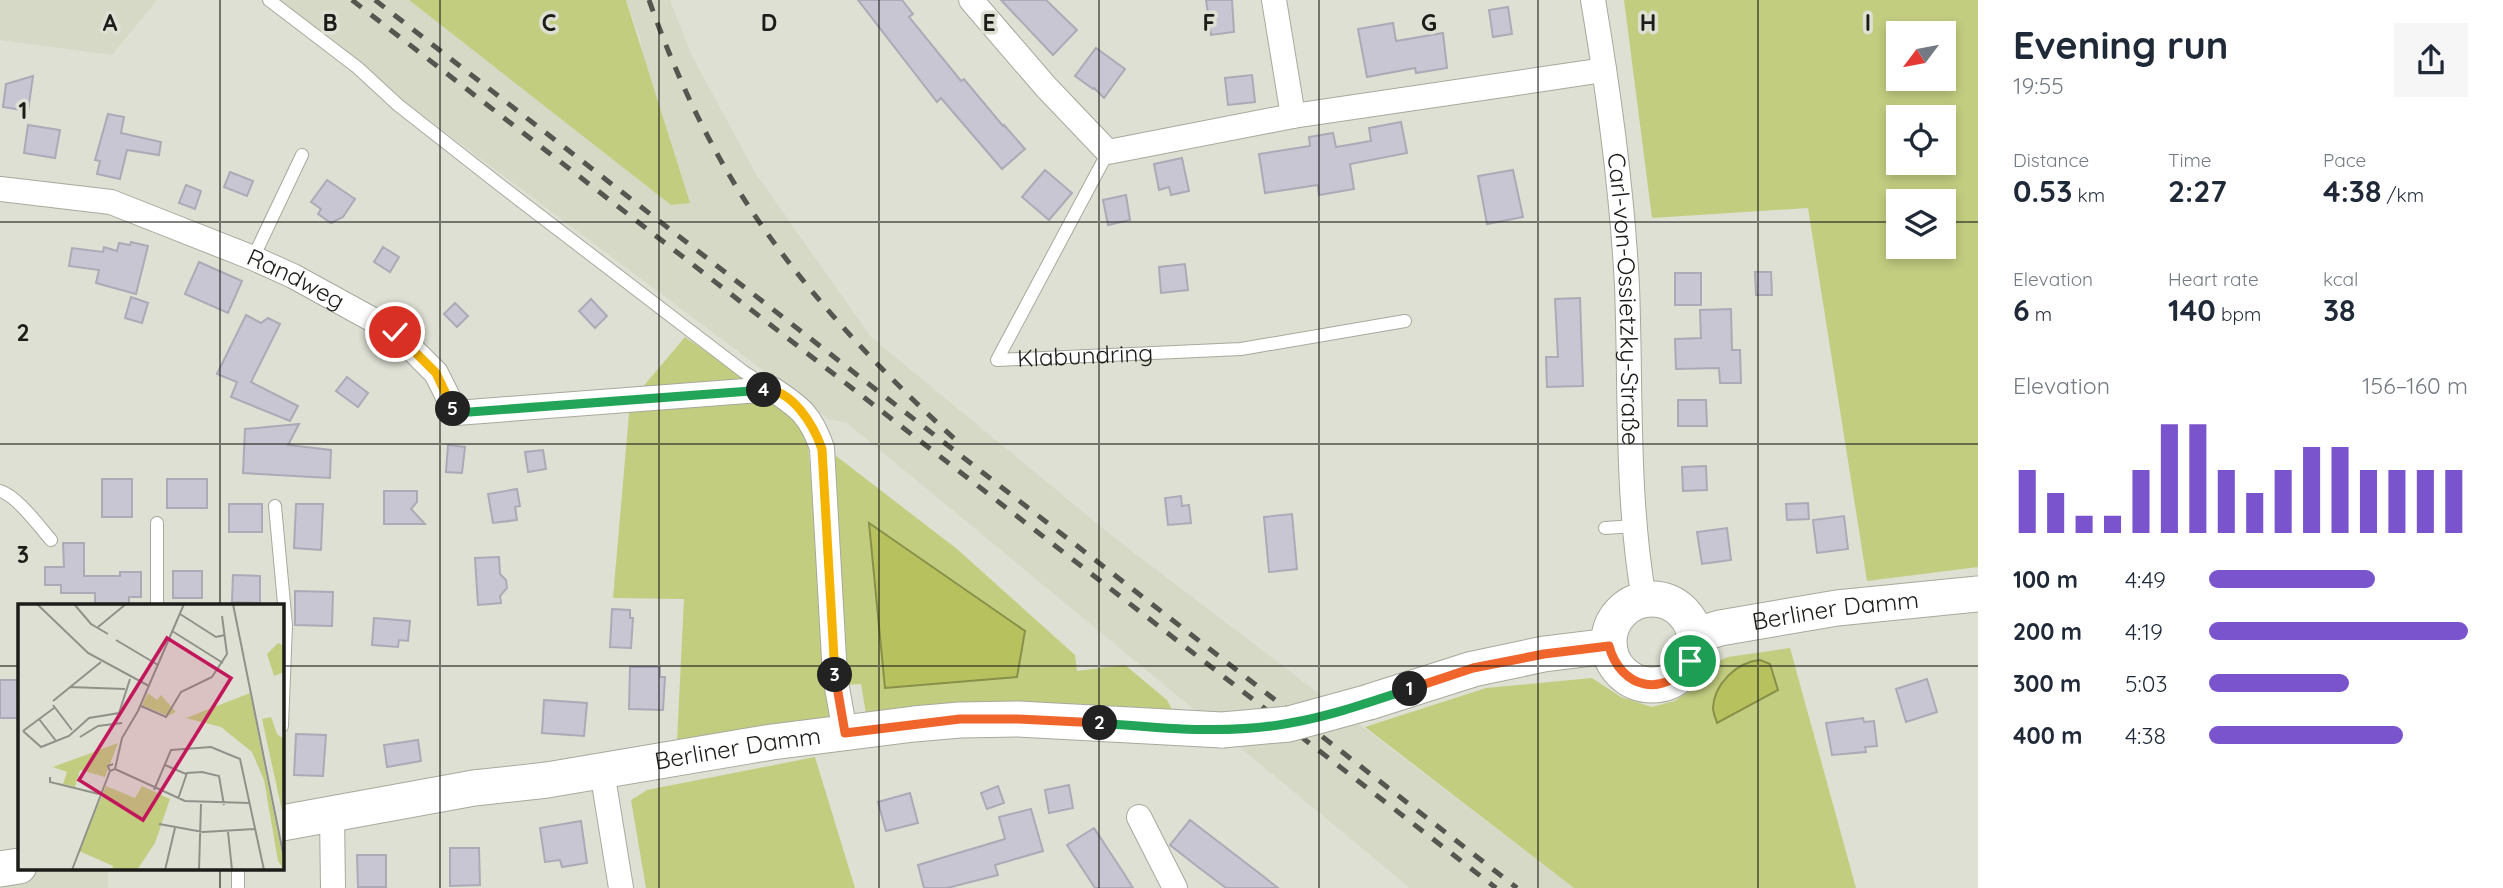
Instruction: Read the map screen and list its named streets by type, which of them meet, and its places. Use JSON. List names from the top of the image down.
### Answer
{
  "streets": {
    "main road": ["Berliner Damm"],
    "street": ["Randweg", "Carl-von-Ossietzky-Straße"],
    "lane": ["Klabundring"]
  },
  "crossings": [
    ["Carl-von-Ossietzky-Straße", "Berliner Damm"]
  ],
  "north": "bottom left",
  "page": {
    "heading": ["Evening run", "19:55"],
    "stats": [
      ["Distance", "0.53 km"],
      ["Time", "2:27"],
      ["Pace", "4:38 /km"],
      ["Elevation", "6 m"],
      ["Heart rate", "140 bpm"],
      ["kcal", "38"]
    ],
    "chart": ["Elevation", "156–160 m"],
    "pins": [
      "4",
      "5",
      "3",
      "1",
      "2"
    ],
    "list": [
      {
        "name": "100 m",
        "note": "4:49"
      },
      {
        "name": "200 m",
        "note": "4:19"
      },
      {
        "name": "300 m",
        "note": "5:03"
      },
      {
        "name": "400 m",
        "note": "4:38"
      }
    ]
  },
  "grid": {
    "columns": [
      "A",
      "B",
      "C",
      "D",
      "E",
      "F",
      "G",
      "H",
      "I"
    ],
    "rows": ["1", "2", "3"]
  }
}
